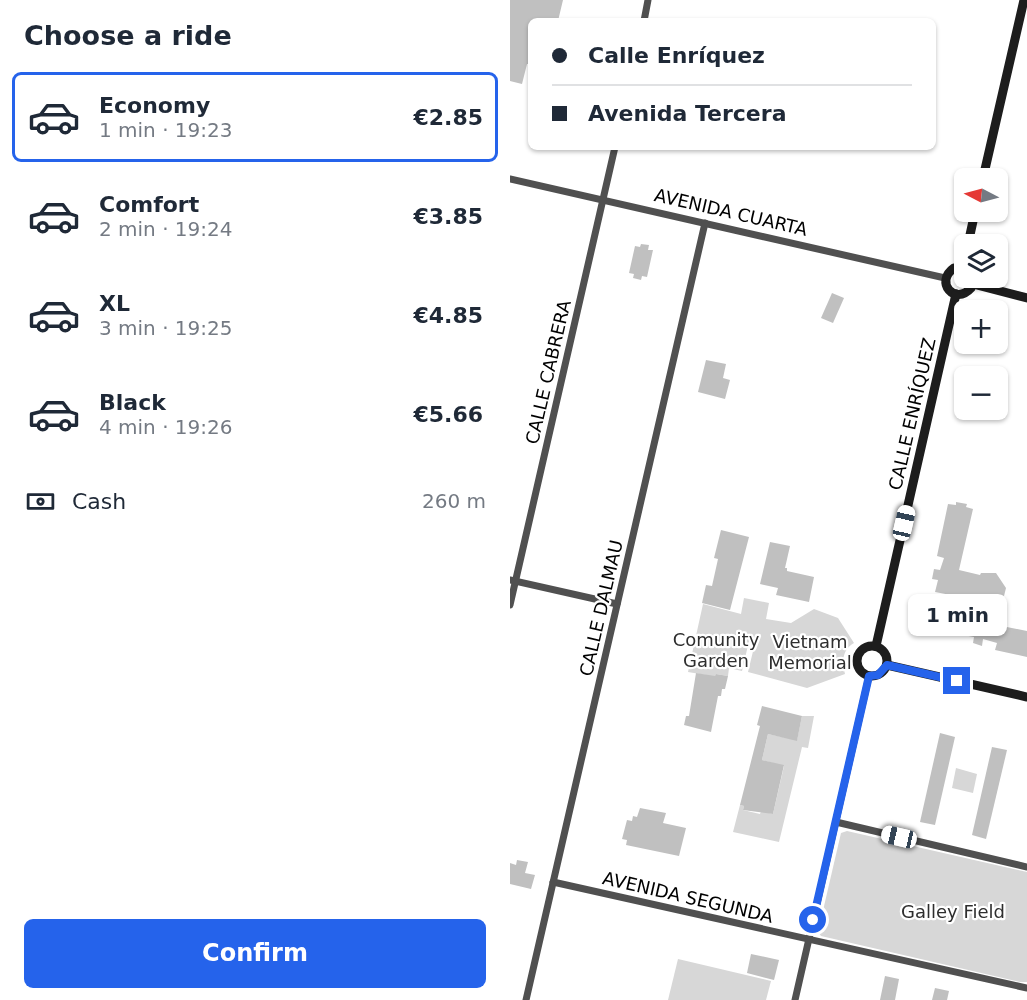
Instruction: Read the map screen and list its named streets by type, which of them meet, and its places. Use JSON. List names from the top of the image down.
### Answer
{
  "streets": {
    "street": [
      "AVENIDA CUARTA",
      "CALLE CABRERA",
      "CALLE ENRÍQUEZ",
      "CALLE DALMAU",
      "AVENIDA SEGUNDA"
    ]
  },
  "crossings": [
    ["AVENIDA CUARTA", "CALLE CABRERA"],
    ["AVENIDA CUARTA", "CALLE DALMAU"],
    ["CALLE DALMAU", "AVENIDA SEGUNDA"]
  ],
  "parks": ["Comunity Garden", "Vietnam Memorial", "Galley Field"],
  "north": "left",
  "page": {
    "heading": "Choose a ride",
    "banner": ["Calle Enríquez", "Avenida Tercera"],
    "list": [
      {
        "name": "Economy",
        "note": "1 min · 19:23",
        "value": "€2.85"
      },
      {
        "name": "Comfort",
        "note": "2 min · 19:24",
        "value": "€3.85"
      },
      {
        "name": "XL",
        "note": "3 min · 19:25",
        "value": "€4.85"
      },
      {
        "name": "Black",
        "note": "4 min · 19:26",
        "value": "€5.66"
      }
    ],
    "map_buttons": ["+", "−"],
    "pay": ["Cash", "260 m"],
    "bubble": "1 min",
    "buttons": "Confirm"
  }
}
